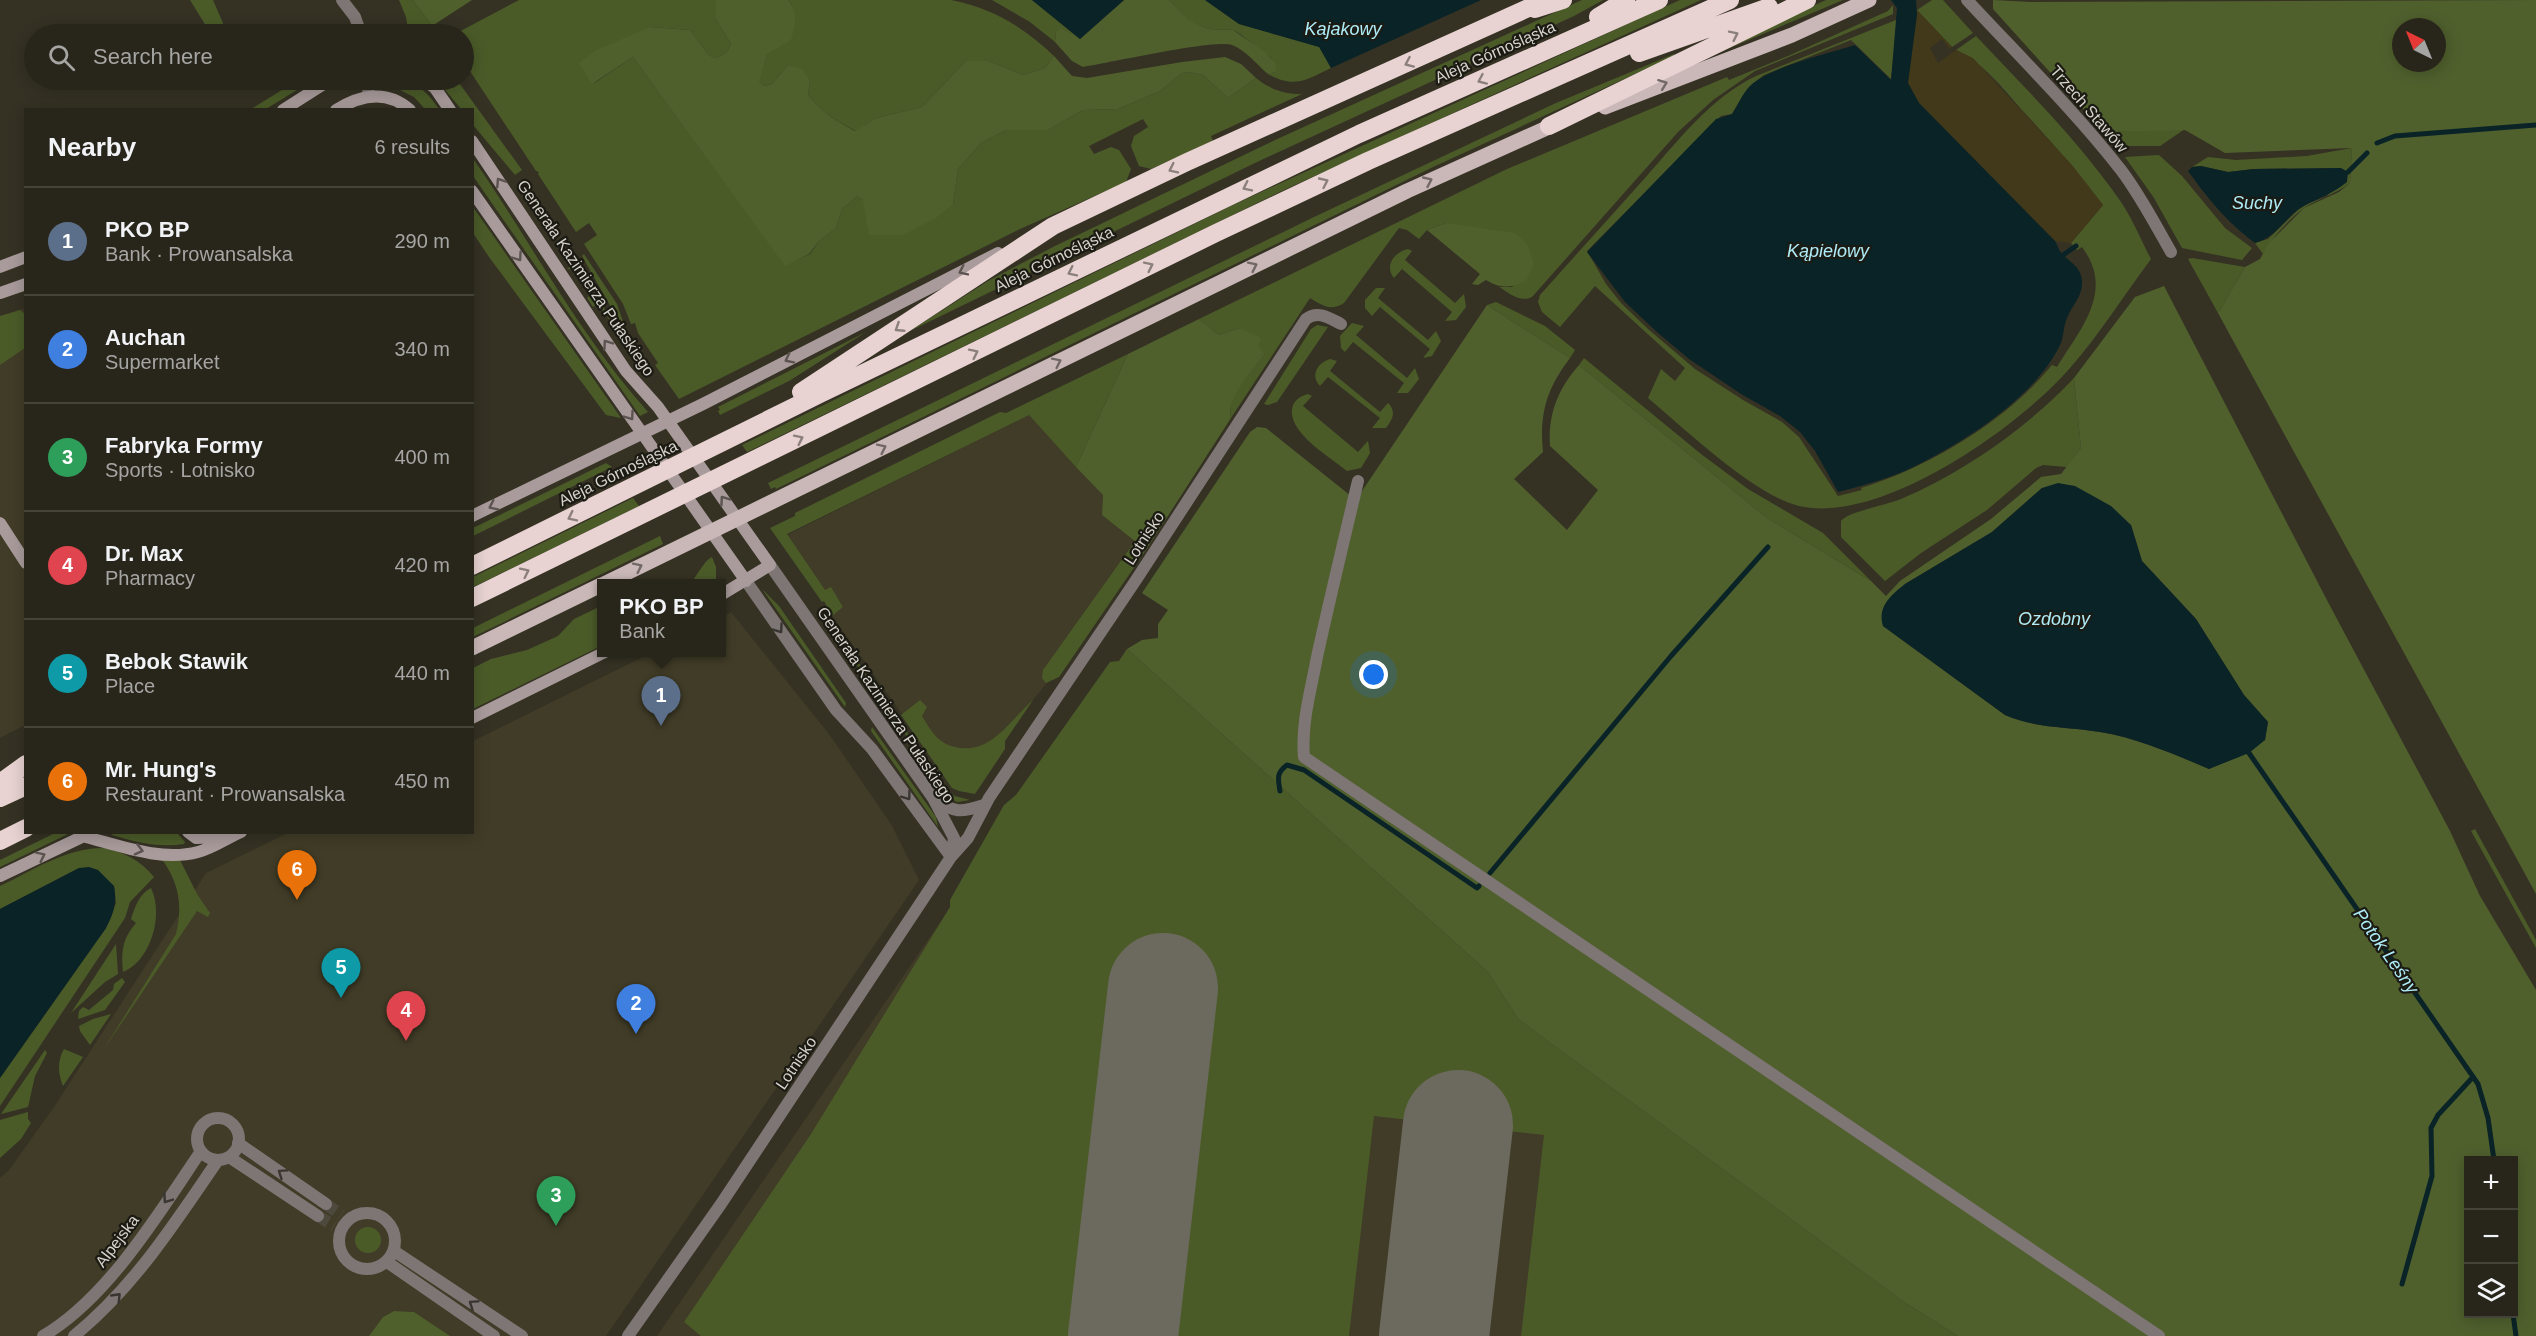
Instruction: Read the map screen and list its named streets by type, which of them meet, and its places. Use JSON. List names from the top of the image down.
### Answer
{
  "streets": {
    "highway": ["Aleja Górnośląska"],
    "street": [
      "Trzech Stawów",
      "Generała Kazimierza Pułaskiego",
      "Lotnisko",
      "Alpejska"
    ]
  },
  "crossings": [
    ["Generała Kazimierza Pułaskiego", "Lotnisko"]
  ],
  "water": [
    "Kajakowy",
    "Suchy",
    "Kąpielowy",
    "Ozdobny",
    "Potok Leśny"
  ],
  "north": "top left",
  "page": {
    "search": "Search here",
    "heading": ["Nearby", "6 results"],
    "list": [
      {
        "mark": "1",
        "name": "PKO BP",
        "note": "Bank · Prowansalska",
        "value": "290 m"
      },
      {
        "mark": "2",
        "name": "Auchan",
        "note": "Supermarket",
        "value": "340 m"
      },
      {
        "mark": "3",
        "name": "Fabryka Formy",
        "note": "Sports · Lotnisko",
        "value": "400 m"
      },
      {
        "mark": "4",
        "name": "Dr. Max",
        "note": "Pharmacy",
        "value": "420 m"
      },
      {
        "mark": "5",
        "name": "Bebok Stawik",
        "note": "Place",
        "value": "440 m"
      },
      {
        "mark": "6",
        "name": "Mr. Hung's",
        "note": "Restaurant · Prowansalska",
        "value": "450 m"
      }
    ],
    "popup": ["PKO BP", "Bank"],
    "pins": [
      "1",
      "6",
      "5",
      "2",
      "4",
      "3"
    ],
    "map_buttons": ["+", "−"]
  }
}
